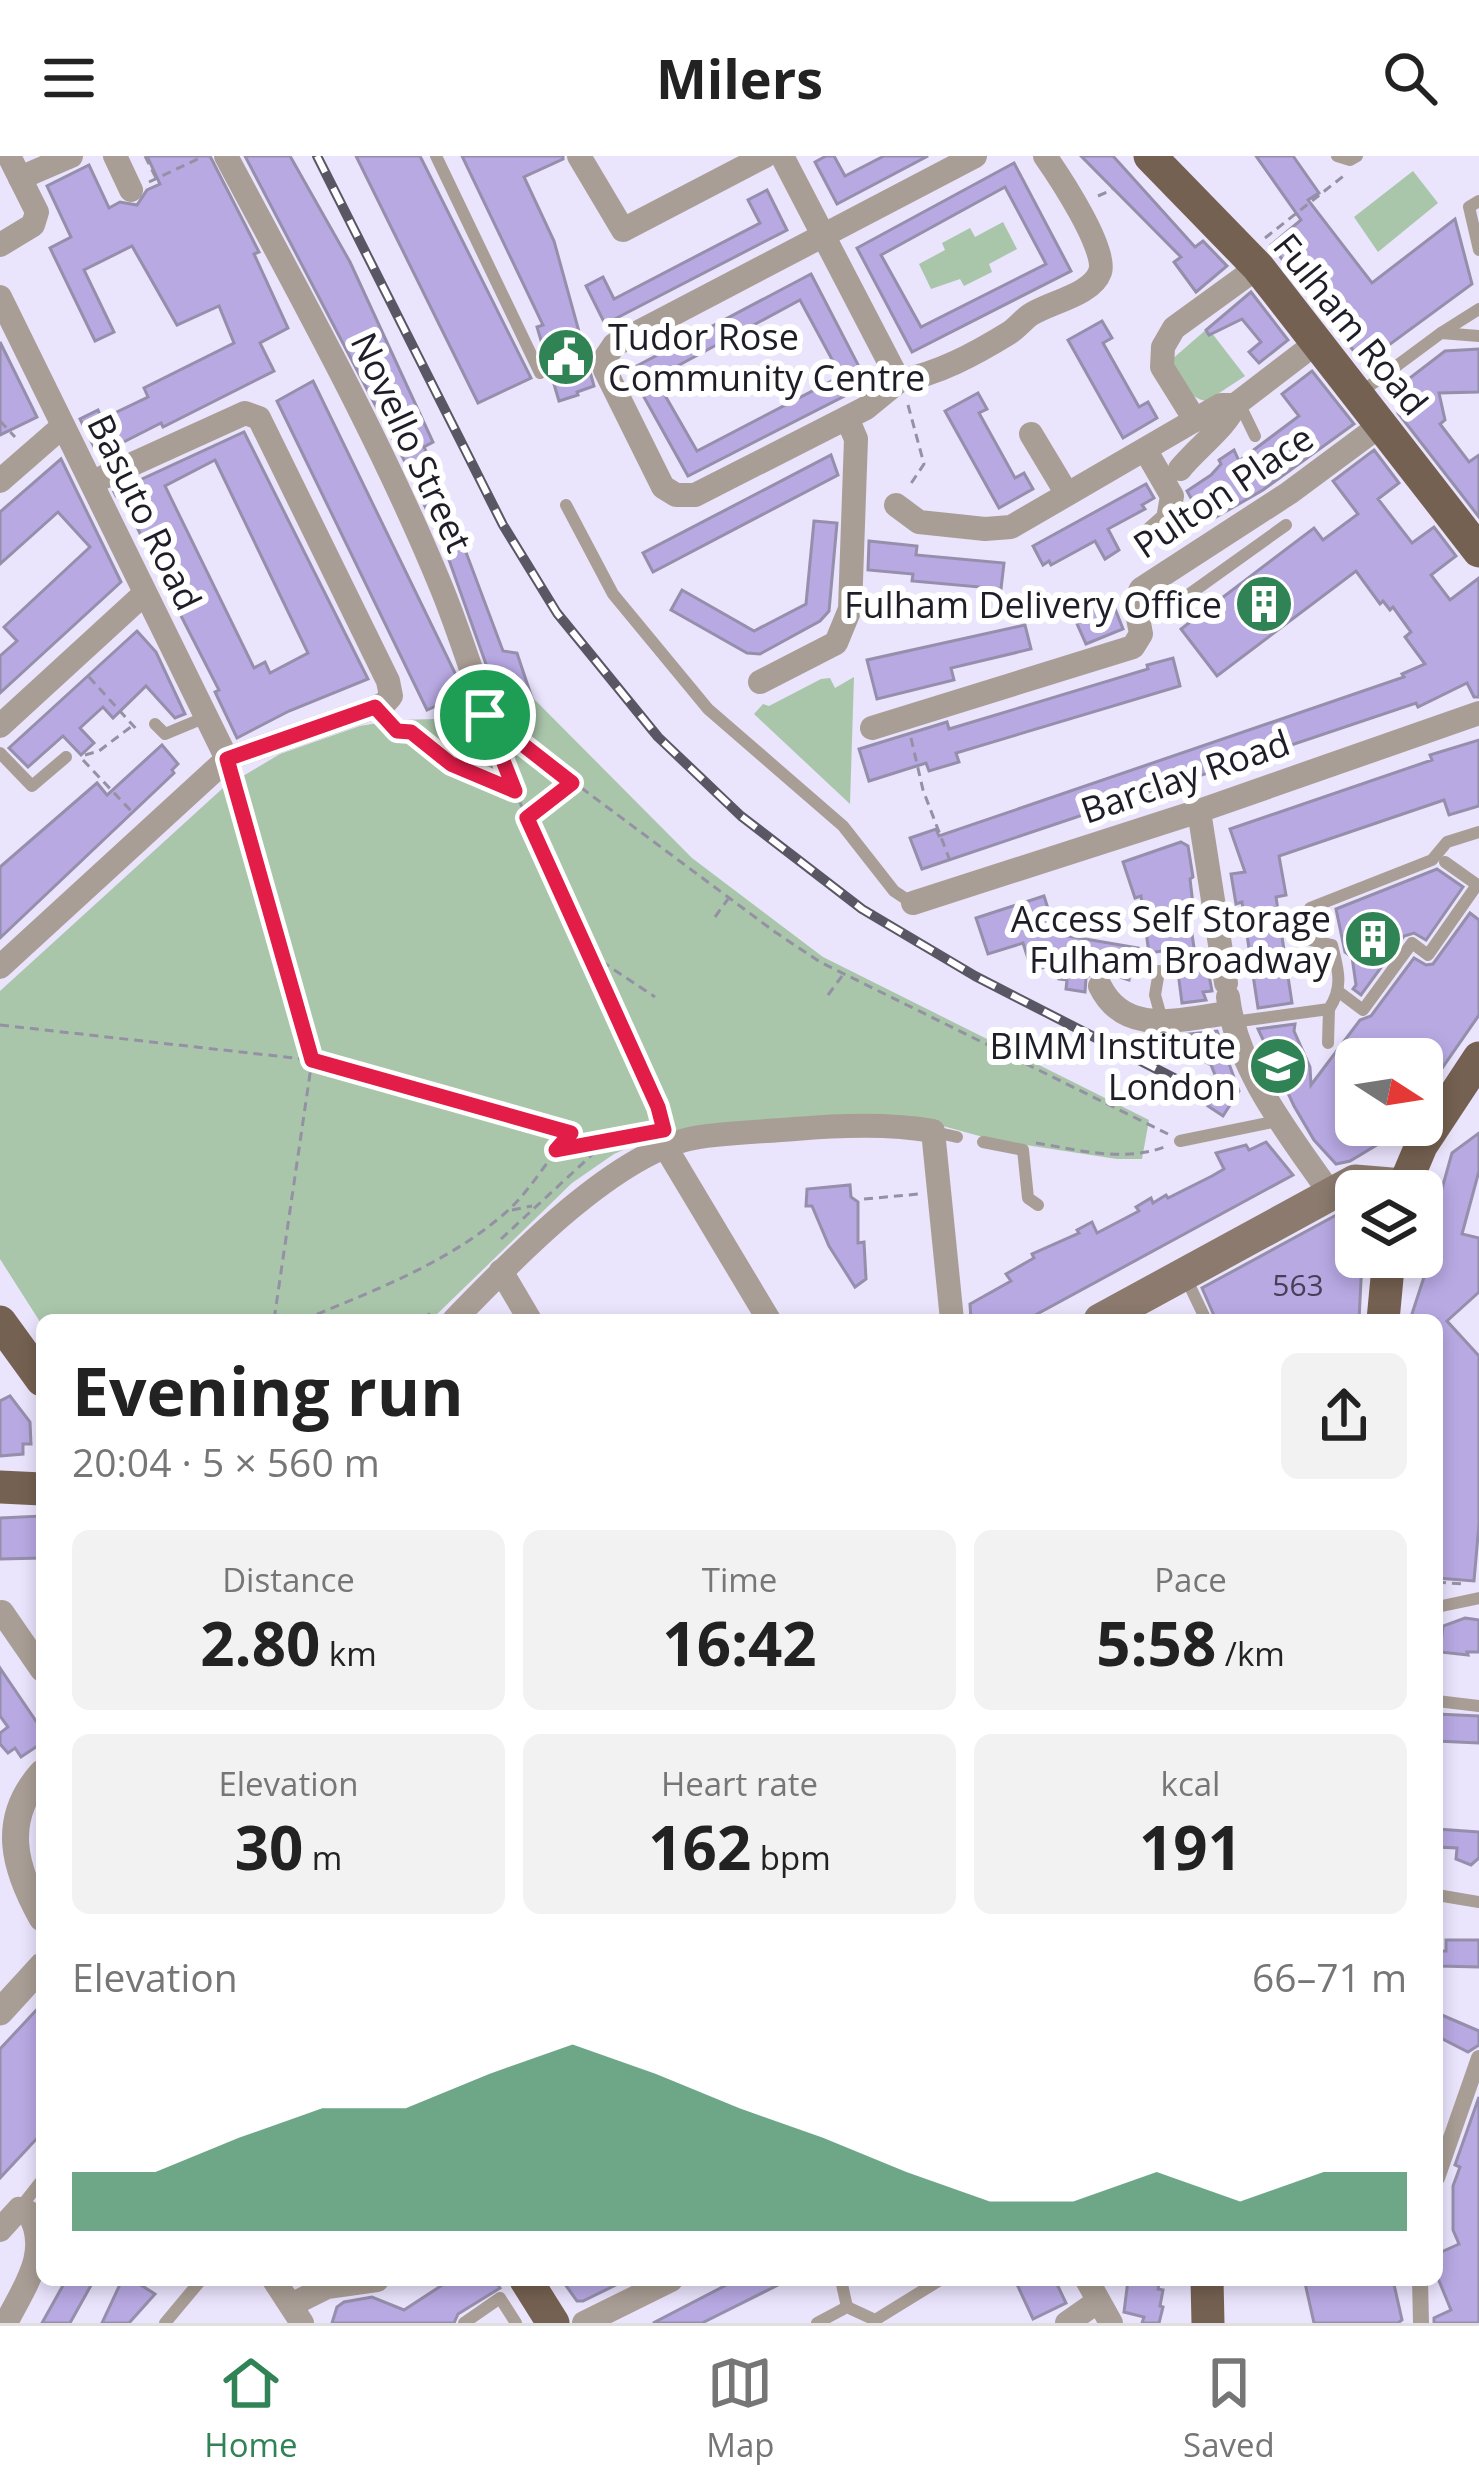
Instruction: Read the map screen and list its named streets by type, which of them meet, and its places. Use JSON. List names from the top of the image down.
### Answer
{
  "streets": {
    "main road": ["Fulham Road"],
    "street": [
      "Novello Street",
      "Pulton Place",
      "Basuto Road",
      "Barclay Road"
    ]
  },
  "crossings": [
    ["Fulham Road", "Pulton Place"]
  ],
  "places": {
    "public building": ["Tudor Rose Community Centre"],
    "building": ["Fulham Delivery Office", "Access Self Storage Fulham Broadway"],
    "school or university": ["BIMM Institute London"]
  },
  "house_numbers": ["563"],
  "north": "right",
  "page": {
    "header": "Milers",
    "heading": ["Evening run", "20:04 · 5 × 560 m"],
    "stats": [
      ["Distance", "2.80 km"],
      ["Time", "16:42"],
      ["Pace", "5:58 /km"],
      ["Elevation", "30 m"],
      ["Heart rate", "162 bpm"],
      ["kcal", "191"]
    ],
    "chart": ["Elevation", "66–71 m"],
    "tabs": ["Home", "Map", "Saved"]
  }
}
